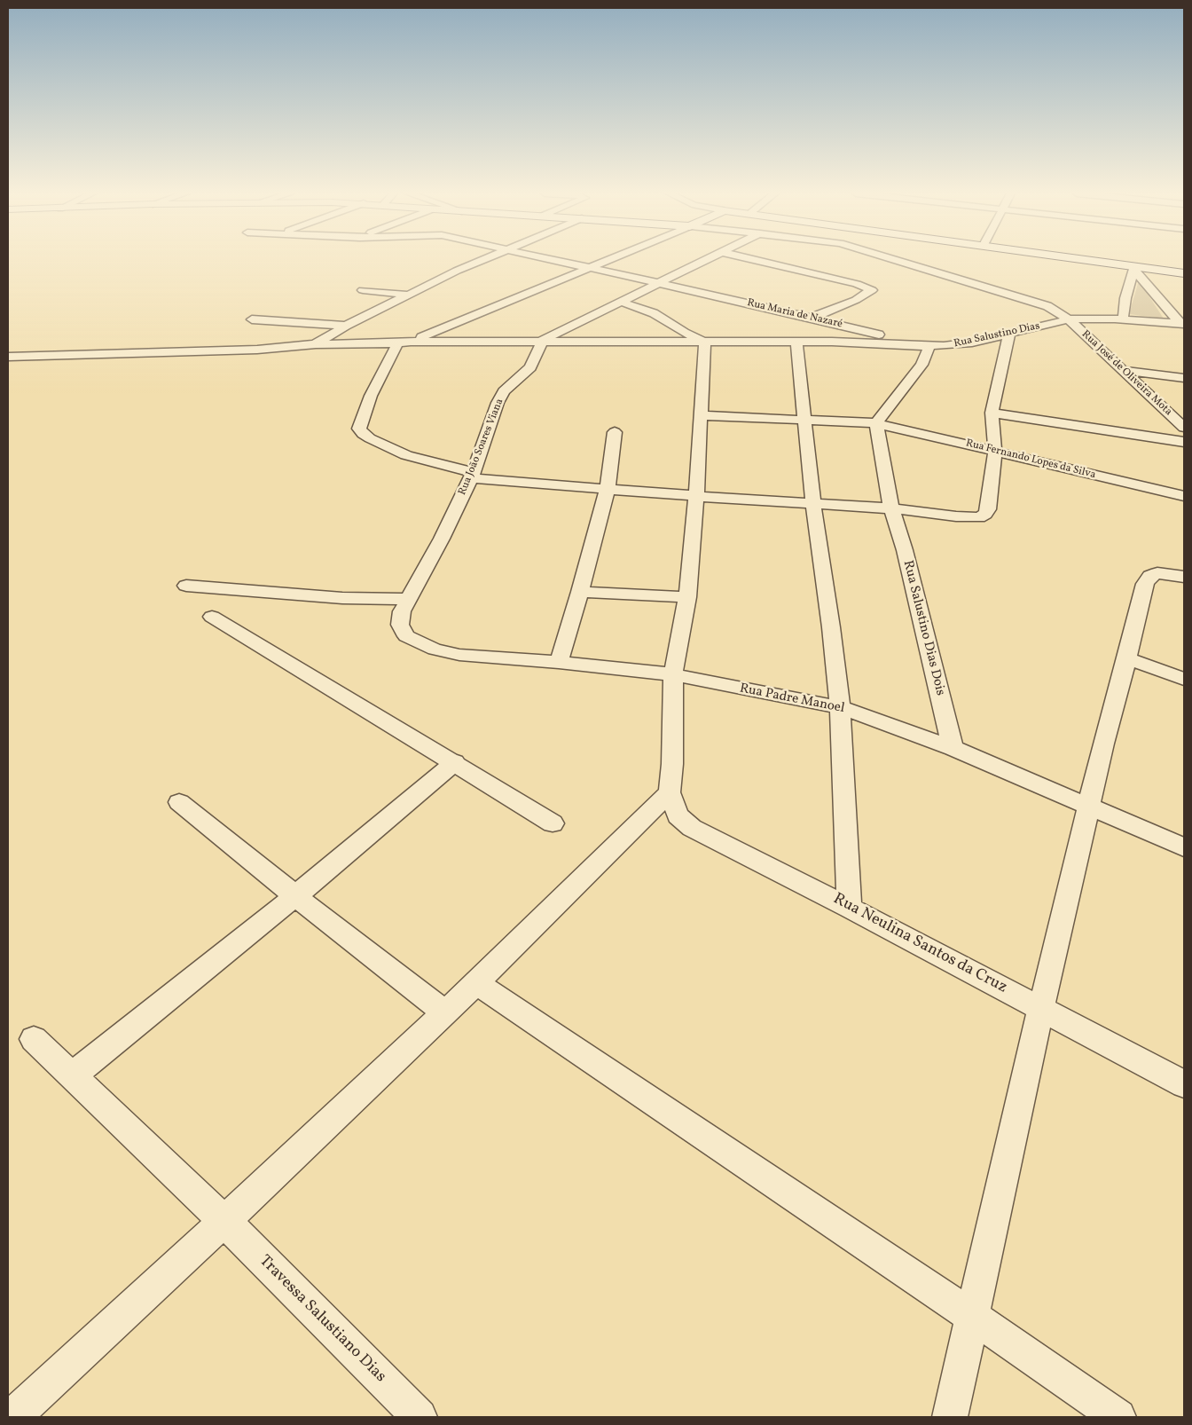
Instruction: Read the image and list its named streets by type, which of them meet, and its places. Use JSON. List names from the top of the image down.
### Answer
{
  "streets": {
    "street": [
      "Rua Maria de Nazaré",
      "Rua Salustino Dias",
      "Rua José de Oliveira Mota",
      "Rua João Soares Viana",
      "Rua Fernando Lopes da Silva",
      "Rua Salustino Dias Dois",
      "Rua Padre Manoel",
      "Rua Neulina Santos da Cruz",
      "Travessa Salustiano Dias"
    ]
  },
  "crossings": [
    ["Rua Maria de Nazaré", "Rua Salustino Dias"],
    ["Rua Salustino Dias", "Rua José de Oliveira Mota"],
    ["Rua João Soares Viana", "Rua Padre Manoel"],
    ["Rua Fernando Lopes da Silva", "Rua Salustino Dias Dois"],
    ["Rua Salustino Dias Dois", "Rua Padre Manoel"]
  ]
}
